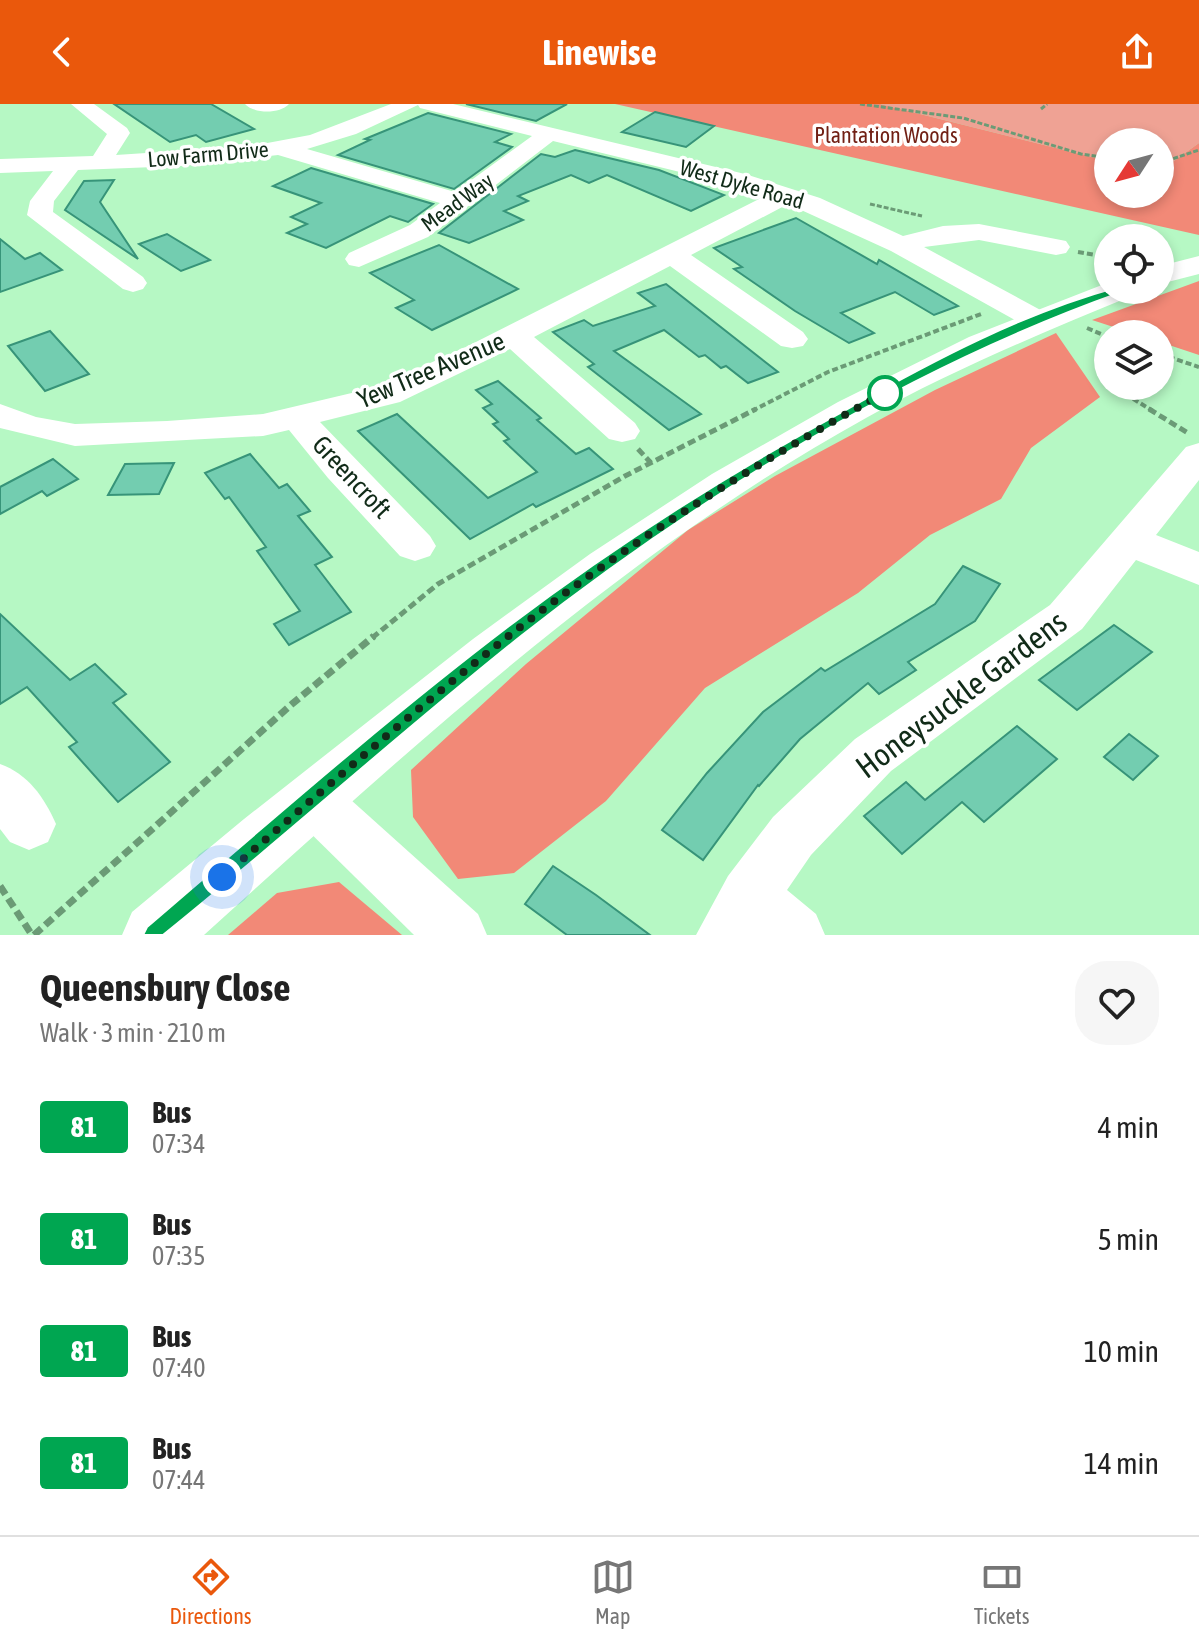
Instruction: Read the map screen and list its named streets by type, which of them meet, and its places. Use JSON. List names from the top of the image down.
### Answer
{
  "streets": {
    "street": [
      "Low Farm Drive",
      "West Dyke Road",
      "Mead Way",
      "Yew Tree Avenue",
      "Greencroft",
      "Honeysuckle Gardens"
    ]
  },
  "crossings": [
    ["West Dyke Road", "Mead Way"],
    ["West Dyke Road", "Yew Tree Avenue"],
    ["Yew Tree Avenue", "Greencroft"]
  ],
  "parks": ["Plantation Woods"],
  "lines": ["bus line 81"],
  "north": "bottom left",
  "page": {
    "header": "Linewise",
    "heading": ["Queensbury Close", "Walk · 3 min · 210 m"],
    "list": [
      {
        "mark": "81",
        "name": "Bus",
        "note": "07:34",
        "value": "4 min"
      },
      {
        "mark": "81",
        "name": "Bus",
        "note": "07:35",
        "value": "5 min"
      },
      {
        "mark": "81",
        "name": "Bus",
        "note": "07:40",
        "value": "10 min"
      },
      {
        "mark": "81",
        "name": "Bus",
        "note": "07:44",
        "value": "14 min"
      }
    ],
    "tabs": ["Directions", "Map", "Tickets"]
  }
}
